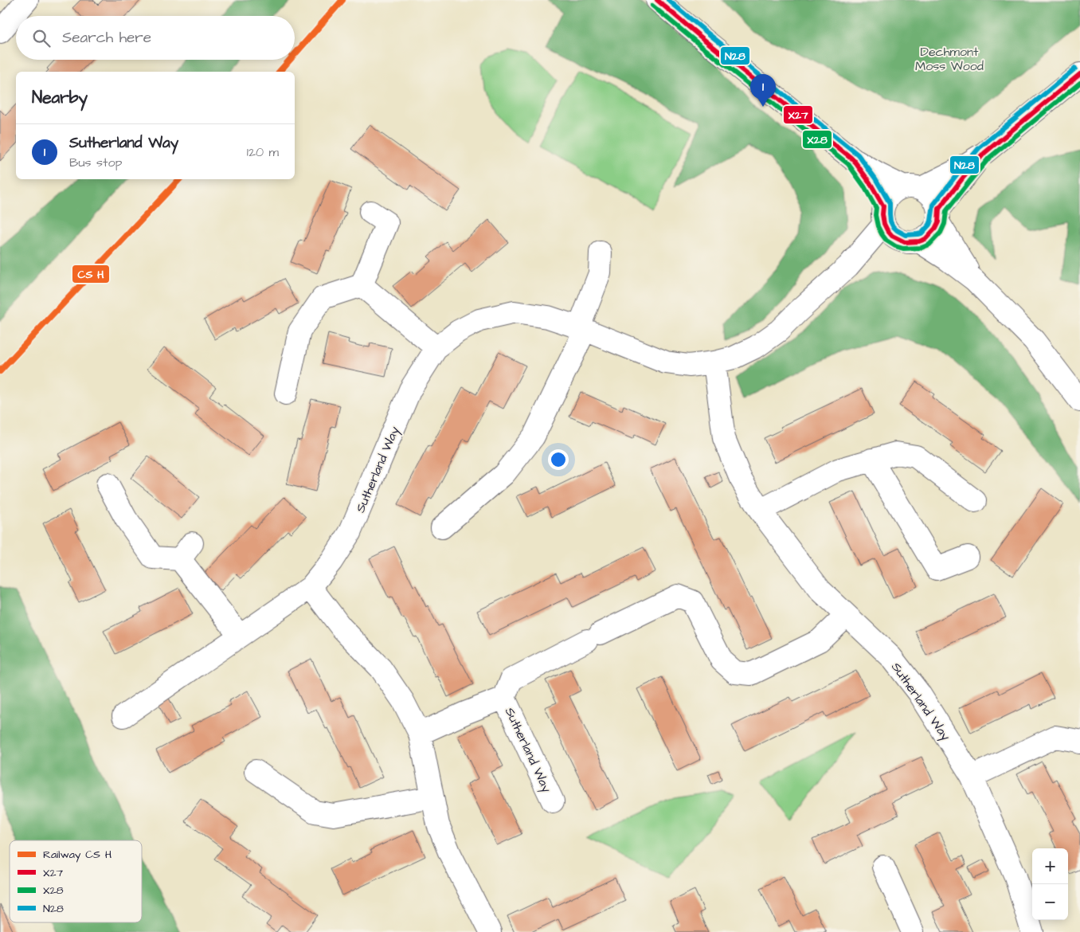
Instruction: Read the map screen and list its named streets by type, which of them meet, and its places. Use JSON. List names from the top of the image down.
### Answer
{
  "streets": {
    "street": ["Sutherland Way"]
  },
  "parks": ["Dechmont Moss Wood"],
  "lines": ["transit line X27", "transit line N28", "transit line X28"],
  "legend": [
    "Railway CS H",
    "X27",
    "X28",
    "N28"
  ],
  "page": {
    "search": "Search here",
    "heading": "Nearby",
    "pins": "1",
    "list": [
      {
        "mark": "1",
        "name": "Sutherland Way",
        "note": "Bus stop",
        "value": "120 m"
      }
    ],
    "map_buttons": ["+", "−"]
  }
}
